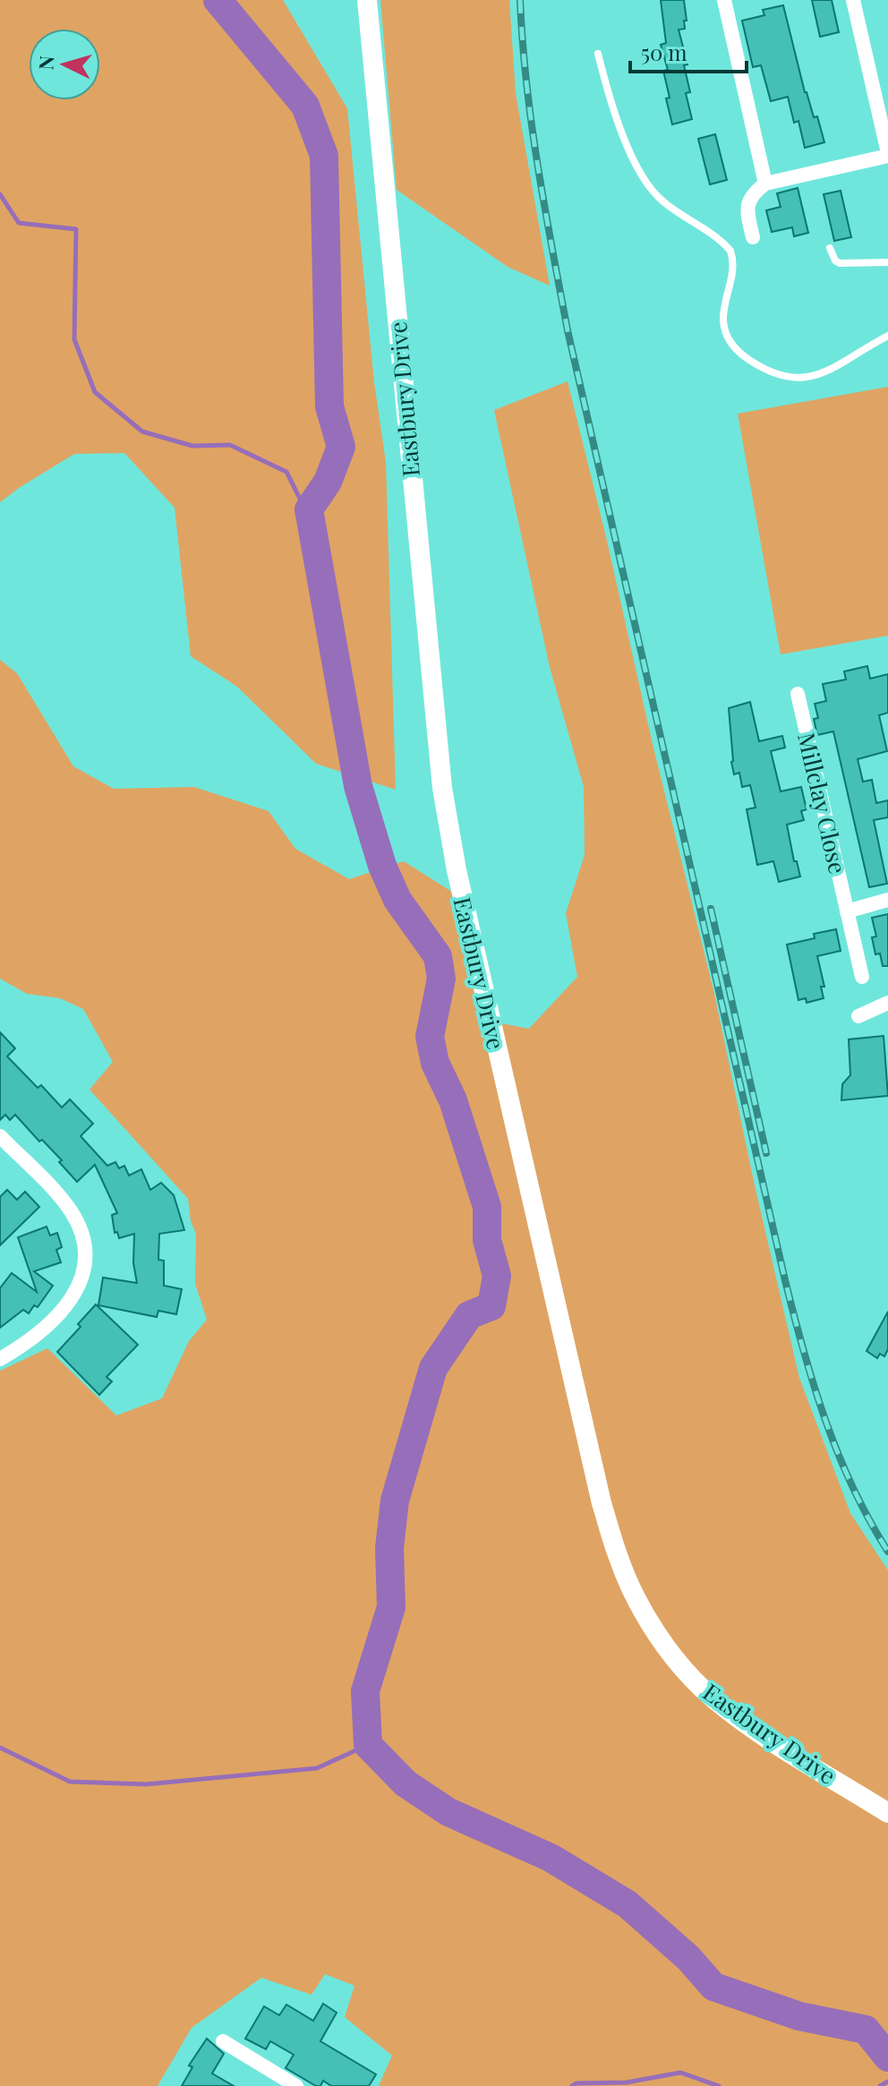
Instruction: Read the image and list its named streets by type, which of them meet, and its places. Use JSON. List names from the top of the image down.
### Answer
{
  "streets": {
    "street": ["Eastbury Drive", "Millclay Close"]
  },
  "scale_bar": "50 m",
  "north": "left"
}
